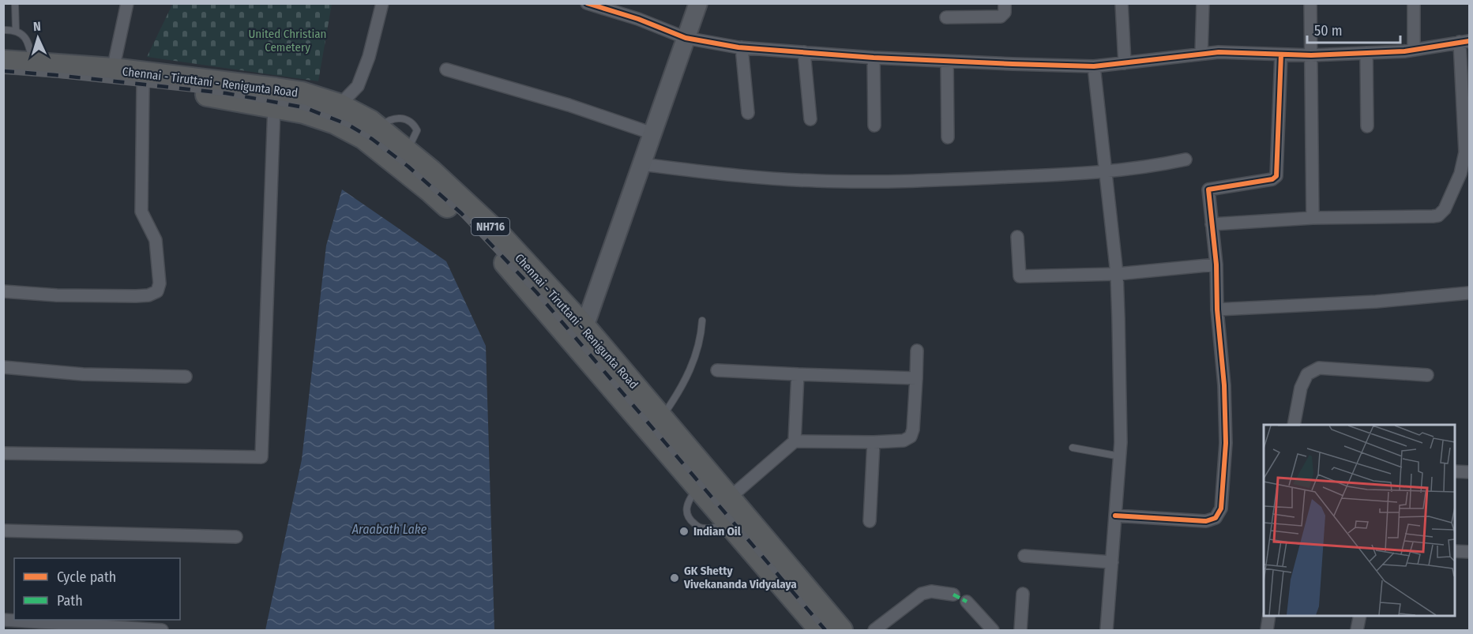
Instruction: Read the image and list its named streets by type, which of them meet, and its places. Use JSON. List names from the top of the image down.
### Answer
{
  "streets": {
    "highway": ["Chennai - Tiruttani - Renigunta Road", "NH716"]
  },
  "water": ["Araabath Lake"],
  "parks": ["United Christian Cemetery"],
  "places": ["Indian Oil", "GK Shetty Vivekananda Vidyalaya"],
  "legend": ["Cycle path", "Path"],
  "scale_bar": "50 m",
  "north": "top"
}
